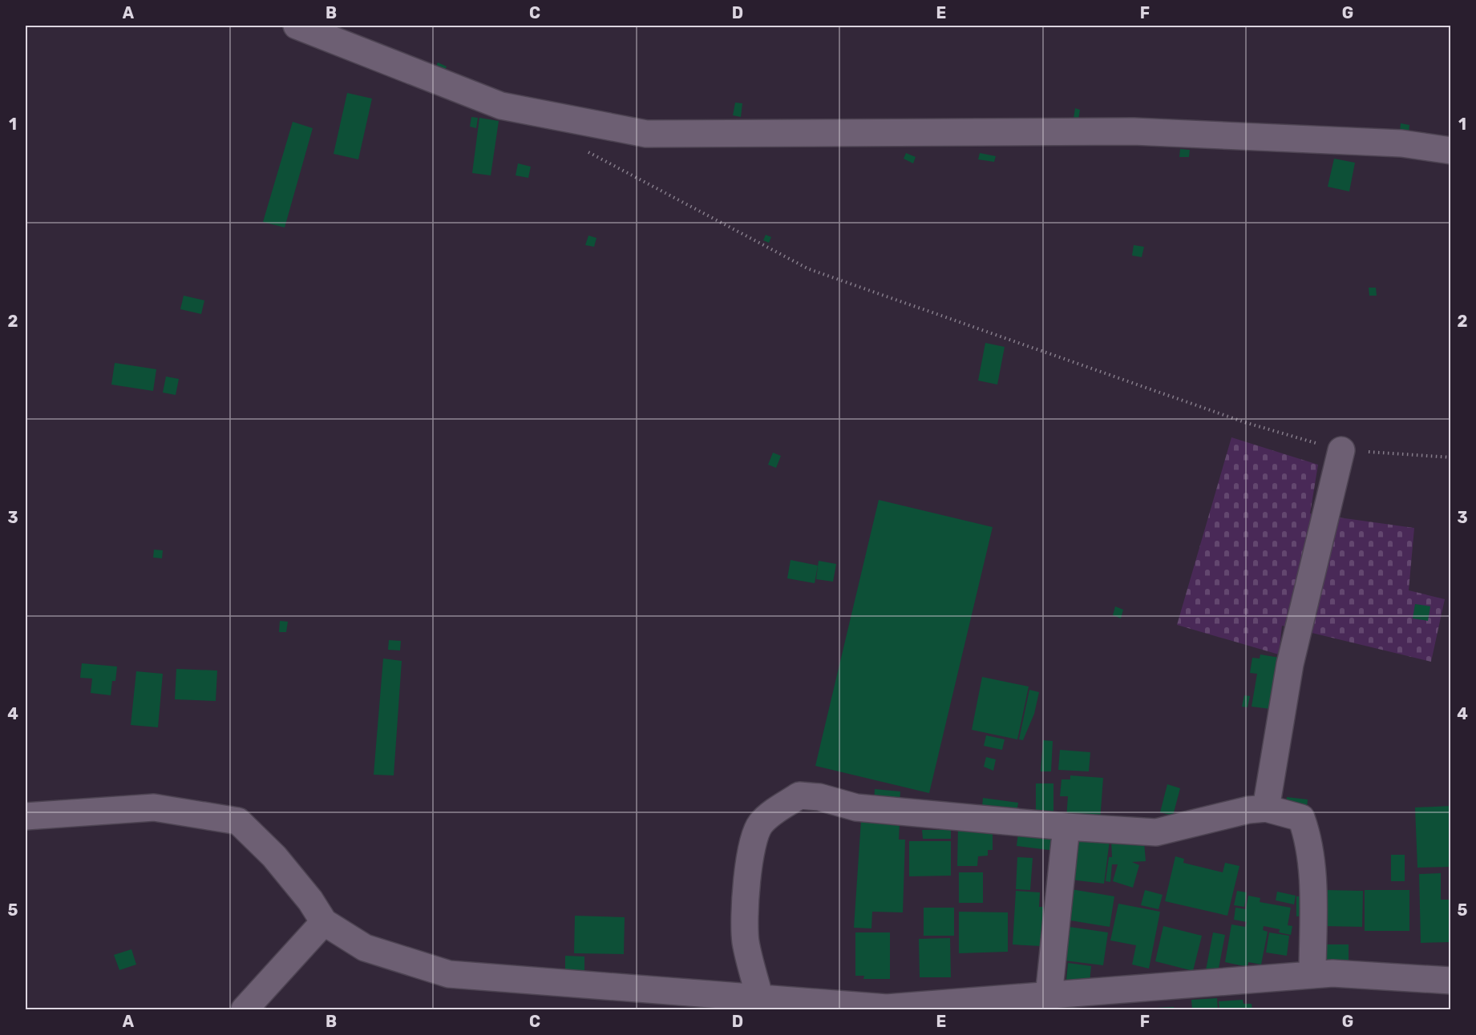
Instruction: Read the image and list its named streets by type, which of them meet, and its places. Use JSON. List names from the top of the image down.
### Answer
{
  "grid": {
    "columns": [
      "A",
      "B",
      "C",
      "D",
      "E",
      "F",
      "G"
    ],
    "rows": [
      "1",
      "2",
      "3",
      "4",
      "5"
    ]
  }
}
